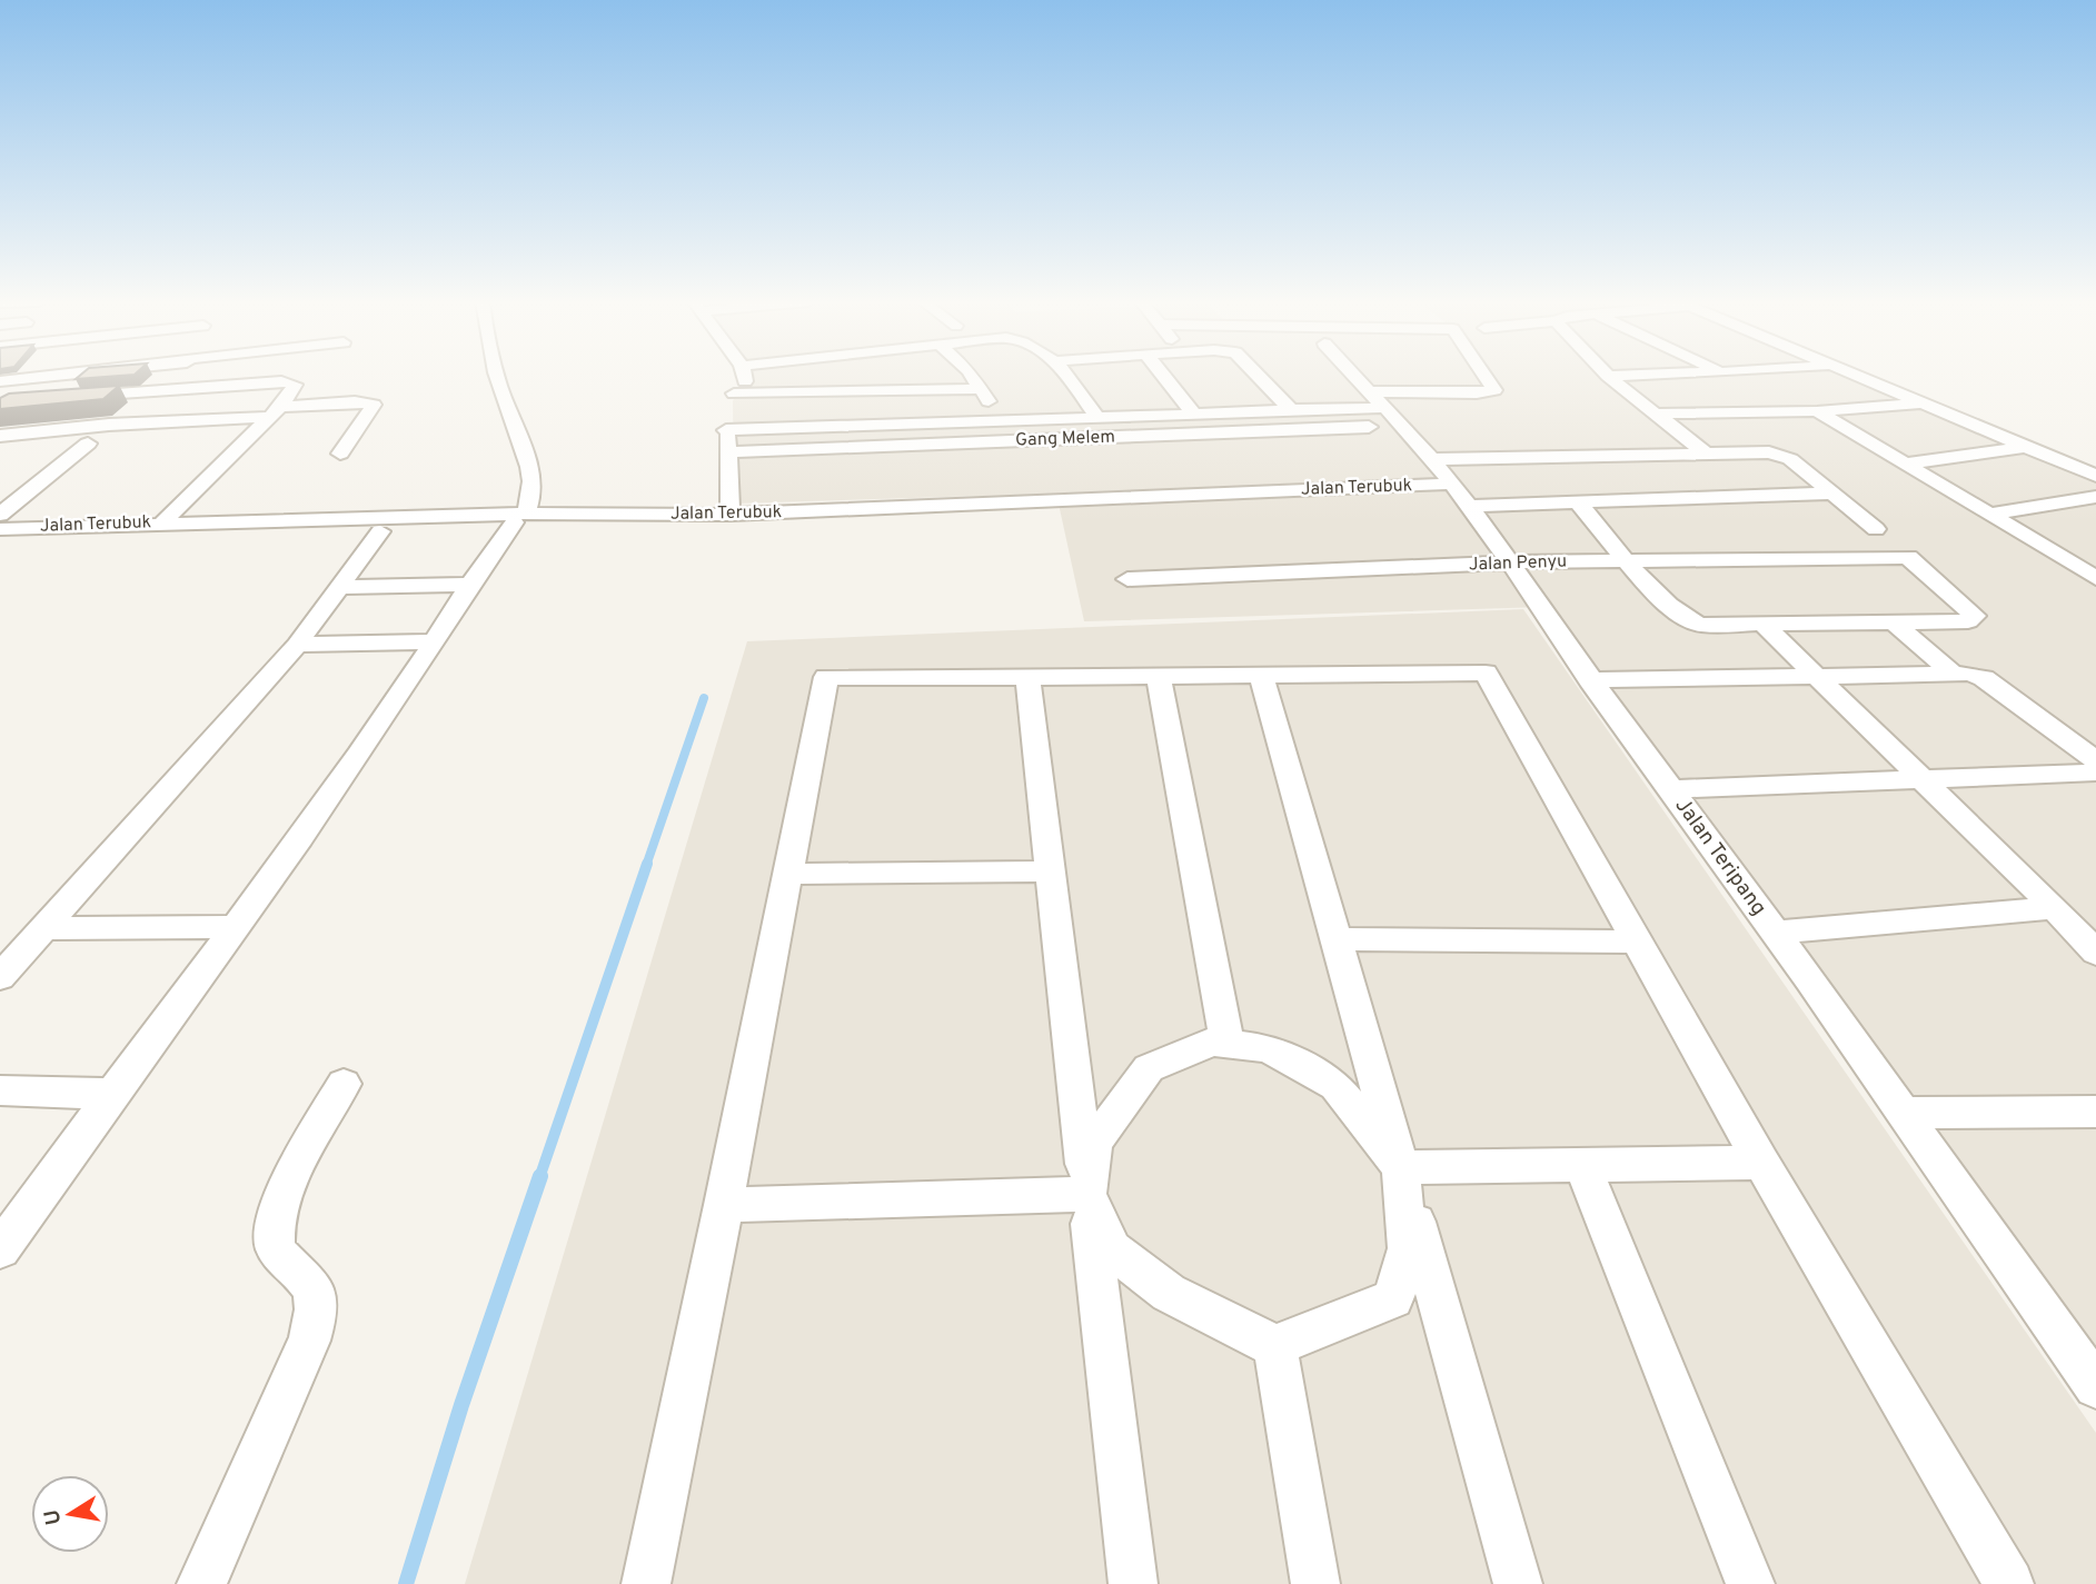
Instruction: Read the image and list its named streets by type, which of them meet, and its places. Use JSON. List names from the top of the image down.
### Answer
{
  "streets": {
    "street": [
      "Gang Melem",
      "Jalan Terubuk",
      "Jalan Penyu",
      "Jalan Teripang"
    ]
  },
  "crossings": [
    ["Gang Melem", "Jalan Teripang"],
    ["Jalan Terubuk", "Jalan Teripang"],
    ["Jalan Penyu", "Jalan Teripang"]
  ],
  "north": "left"
}
